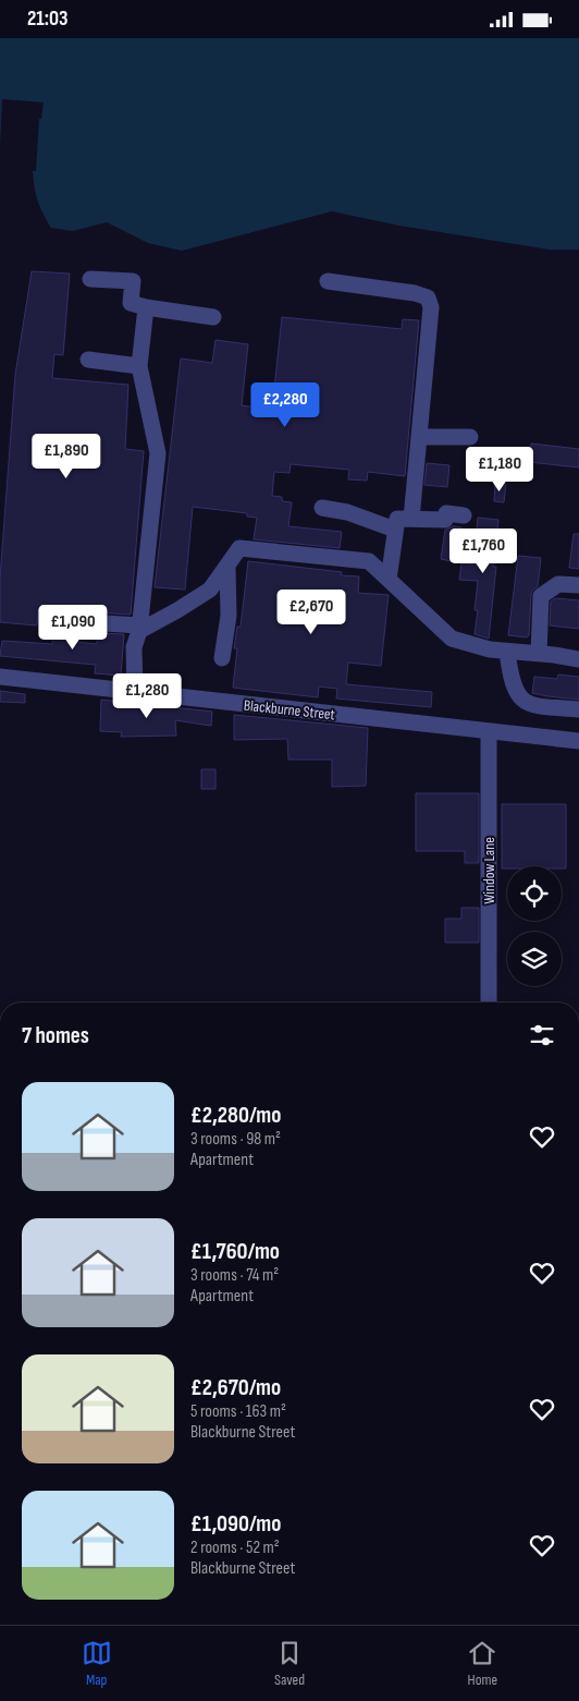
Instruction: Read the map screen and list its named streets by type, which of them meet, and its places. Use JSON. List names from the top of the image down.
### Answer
{
  "streets": {
    "street": ["Blackburne Street", "Window Lane"]
  },
  "crossings": [
    ["Blackburne Street", "Window Lane"]
  ],
  "page": {
    "status": "21:03",
    "price": [
      "£2,280",
      "£1,890",
      "£1,180",
      "£1,760",
      "£2,670",
      "£1,090",
      "£1,280"
    ],
    "heading": "7 homes",
    "list": [
      {
        "name": "£2,280/mo",
        "note": "3 rooms · 98 m² · Apartment"
      },
      {
        "name": "£1,760/mo",
        "note": "3 rooms · 74 m² · Apartment"
      },
      {
        "name": "£2,670/mo",
        "note": "5 rooms · 163 m² · Blackburne Street"
      },
      {
        "name": "£1,090/mo",
        "note": "2 rooms · 52 m² · Blackburne Street"
      }
    ],
    "tabs": ["Map", "Saved", "Home"]
  }
}
